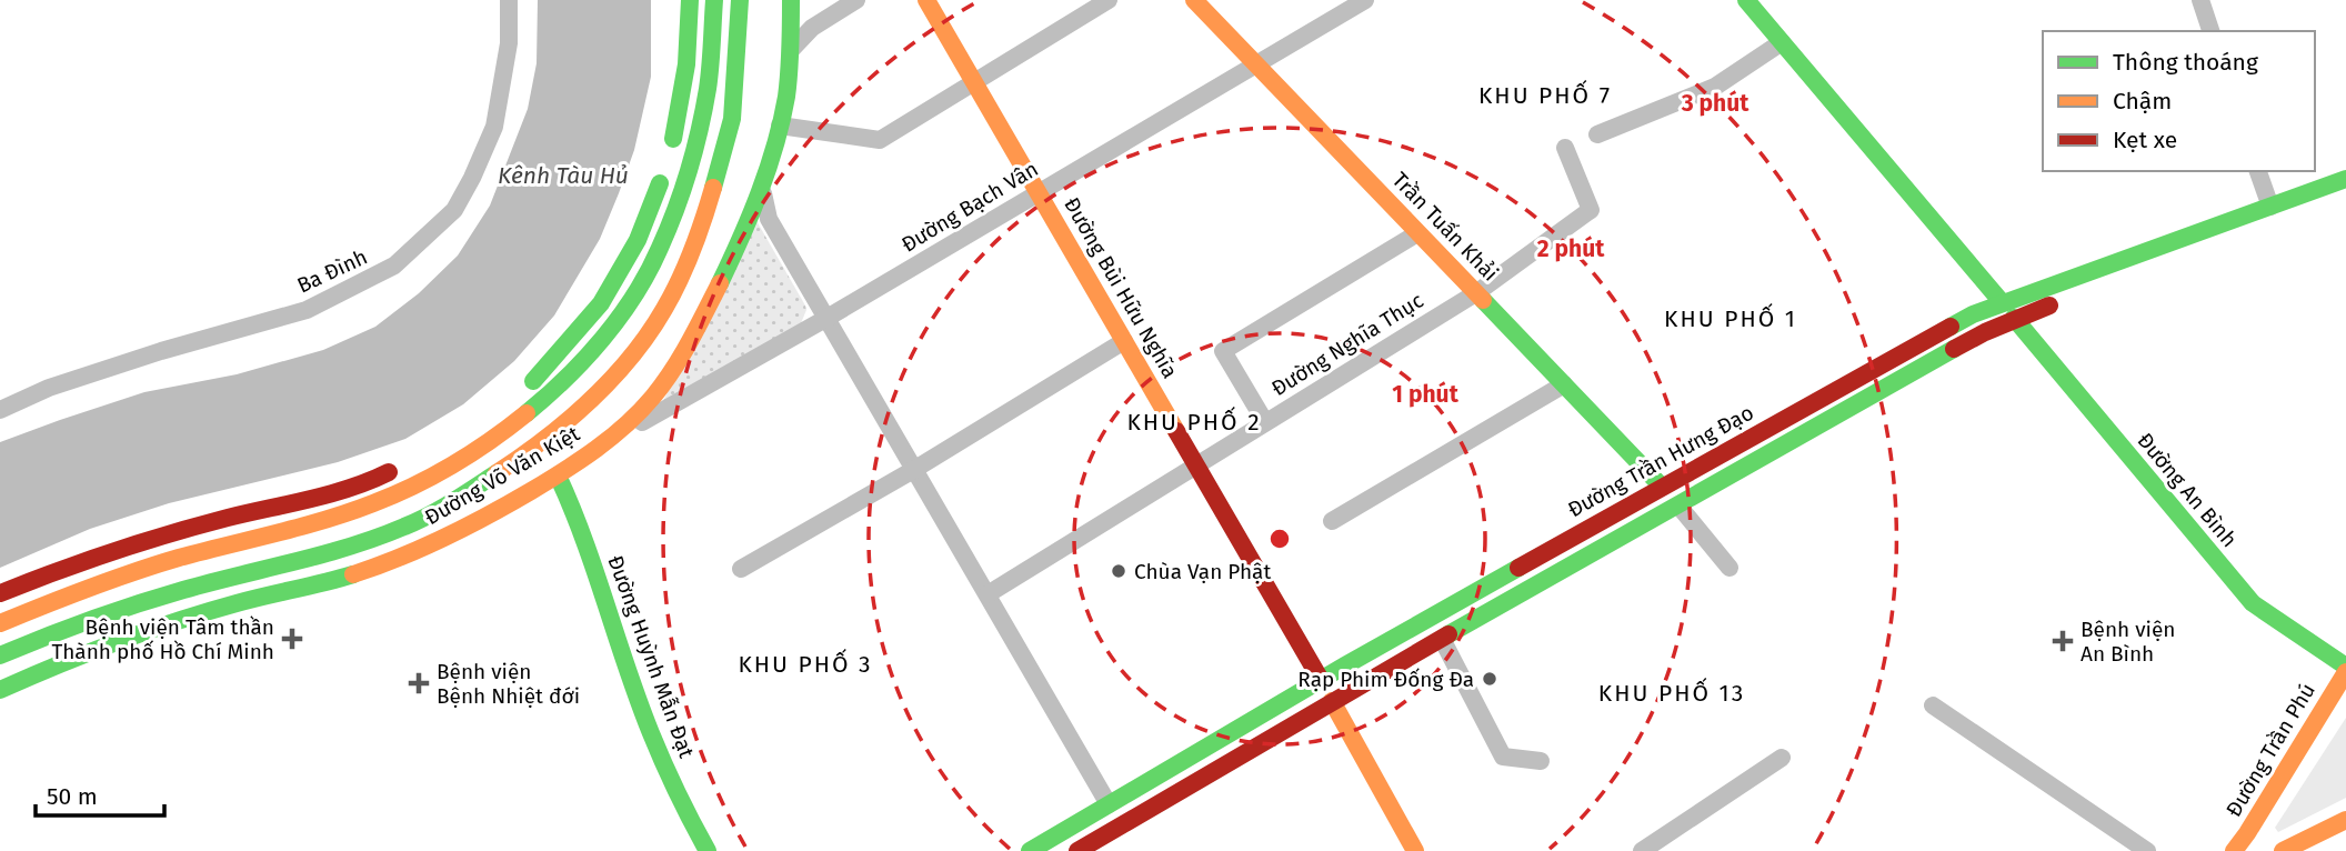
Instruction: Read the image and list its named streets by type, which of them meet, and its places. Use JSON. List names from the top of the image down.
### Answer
{
  "streets": {
    "main road": [
      "Trần Tuấn Khải",
      "Đường Bùi Hữu Nghĩa",
      "Đường Trần Hưng Đạo",
      "Đường Võ Văn Kiệt",
      "Đường An Bình",
      "Đường Huỳnh Mẫn Đạt",
      "Đường Trần Phú"
    ],
    "street": ["Đường Bạch Vân", "Ba Đình", "Đường Nghĩa Thục"]
  },
  "crossings": [
    ["Đường Bạch Vân", "Trần Tuấn Khải"],
    ["Đường Bạch Vân", "Đường Bùi Hữu Nghĩa"],
    ["Đường Bạch Vân", "Đường Võ Văn Kiệt"],
    ["Trần Tuấn Khải", "Đường Nghĩa Thục"],
    ["Trần Tuấn Khải", "Đường Trần Hưng Đạo"],
    ["Đường Bùi Hữu Nghĩa", "Đường Nghĩa Thục"],
    ["Đường Bùi Hữu Nghĩa", "Đường Trần Hưng Đạo"],
    ["Đường Trần Hưng Đạo", "Đường An Bình"],
    ["Đường Võ Văn Kiệt", "Đường Huỳnh Mẫn Đạt"],
    ["Đường An Bình", "Đường Trần Phú"]
  ],
  "districts": [
    "KHU PHỐ 7",
    "KHU PHỐ 1",
    "KHU PHỐ 2",
    "KHU PHỐ 3",
    "KHU PHỐ 13"
  ],
  "water": ["Kênh Tàu Hủ"],
  "places": {
    "other": ["Chùa Vạn Phật", "Rạp Phim Đống Đa"],
    "health": ["Bệnh viện Tâm thần Thành phố Hồ Chí Minh", "Bệnh viện An Bình", "Bệnh viện Bệnh Nhiệt đới"]
  },
  "legend": ["Thông thoáng", "Chậm", "Kẹt xe"],
  "scale_bar": "50 m",
  "rings": ["3 phút", "2 phút", "1 phút"]
}
